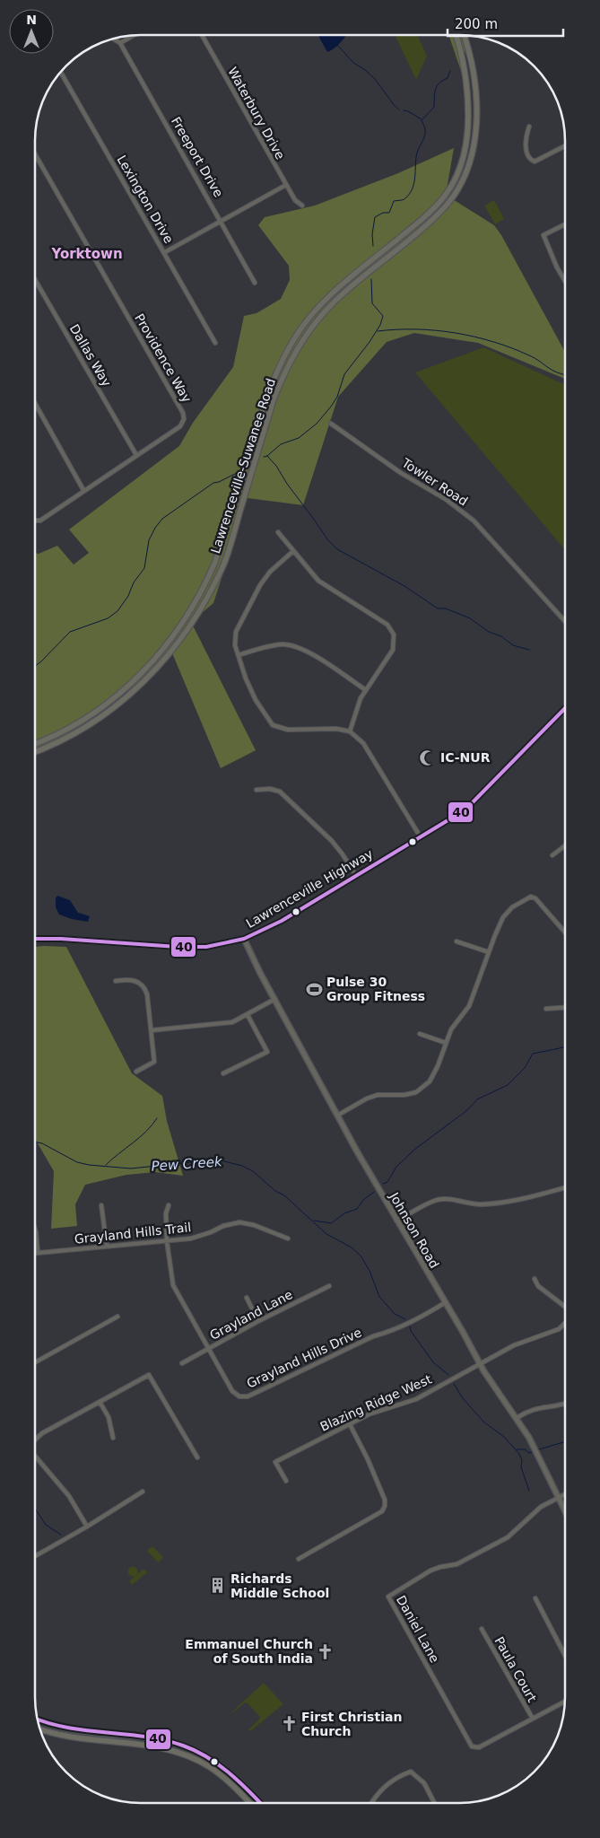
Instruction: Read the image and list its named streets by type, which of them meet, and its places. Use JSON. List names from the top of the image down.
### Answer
{
  "streets": {
    "main road": ["Lawrenceville-Suwanee Road", "Lawrenceville Highway"],
    "street": [
      "Waterbury Drive",
      "Freeport Drive",
      "Lexington Drive",
      "Dallas Way",
      "Providence Way",
      "Towler Road",
      "Johnson Road",
      "Grayland Hills Trail",
      "Grayland Lane",
      "Grayland Hills Drive",
      "Blazing Ridge West",
      "Daniel Lane",
      "Paula Court"
    ]
  },
  "crossings": [
    ["Dallas Way", "Providence Way"],
    ["Lawrenceville Highway", "Johnson Road"],
    ["Johnson Road", "Grayland Hills Drive"],
    ["Johnson Road", "Blazing Ridge West"],
    ["Johnson Road", "Daniel Lane"],
    ["Grayland Hills Trail", "Grayland Hills Drive"],
    ["Grayland Lane", "Grayland Hills Drive"],
    ["Daniel Lane", "Paula Court"]
  ],
  "districts": ["Yorktown"],
  "water": ["Pew Creek"],
  "places": {
    "mosque": ["IC-NUR"],
    "sports": ["Pulse 30 Group Fitness"],
    "building": ["Richards Middle School"],
    "church": ["Emmanuel Church of South India", "First Christian Church"]
  },
  "lines": ["transit line 40"],
  "scale_bar": "200 m",
  "north": "top"
}
